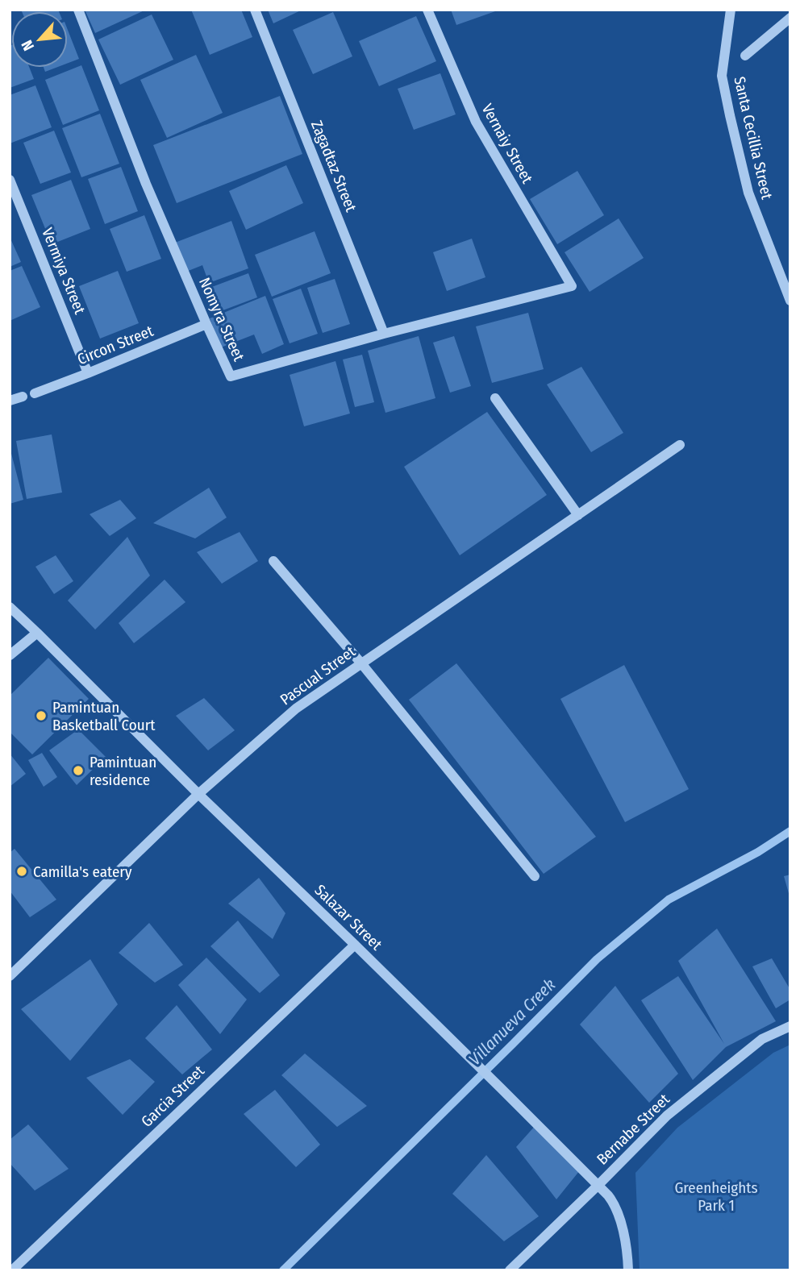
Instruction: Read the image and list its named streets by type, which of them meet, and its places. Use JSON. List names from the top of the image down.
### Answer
{
  "streets": {
    "street": [
      "Santa Cecillia Street",
      "Vernaiy Street",
      "Zagadtaz Street",
      "Vermiya Street",
      "Nomyra Street",
      "Circon Street",
      "Pascual Street",
      "Salazar Street",
      "Garcia Street",
      "Bernabe Street"
    ]
  },
  "crossings": [
    ["Vernaiy Street", "Nomyra Street"],
    ["Zagadtaz Street", "Nomyra Street"],
    ["Vermiya Street", "Circon Street"],
    ["Nomyra Street", "Circon Street"],
    ["Pascual Street", "Salazar Street"],
    ["Salazar Street", "Garcia Street"],
    ["Salazar Street", "Bernabe Street"]
  ],
  "water": ["Villanueva Creek"],
  "parks": ["Greenheights Park 1"],
  "places": ["Pamintuan Basketball Court", "Pamintuan residence", "Camilla's eatery"],
  "north": "bottom left"
}
